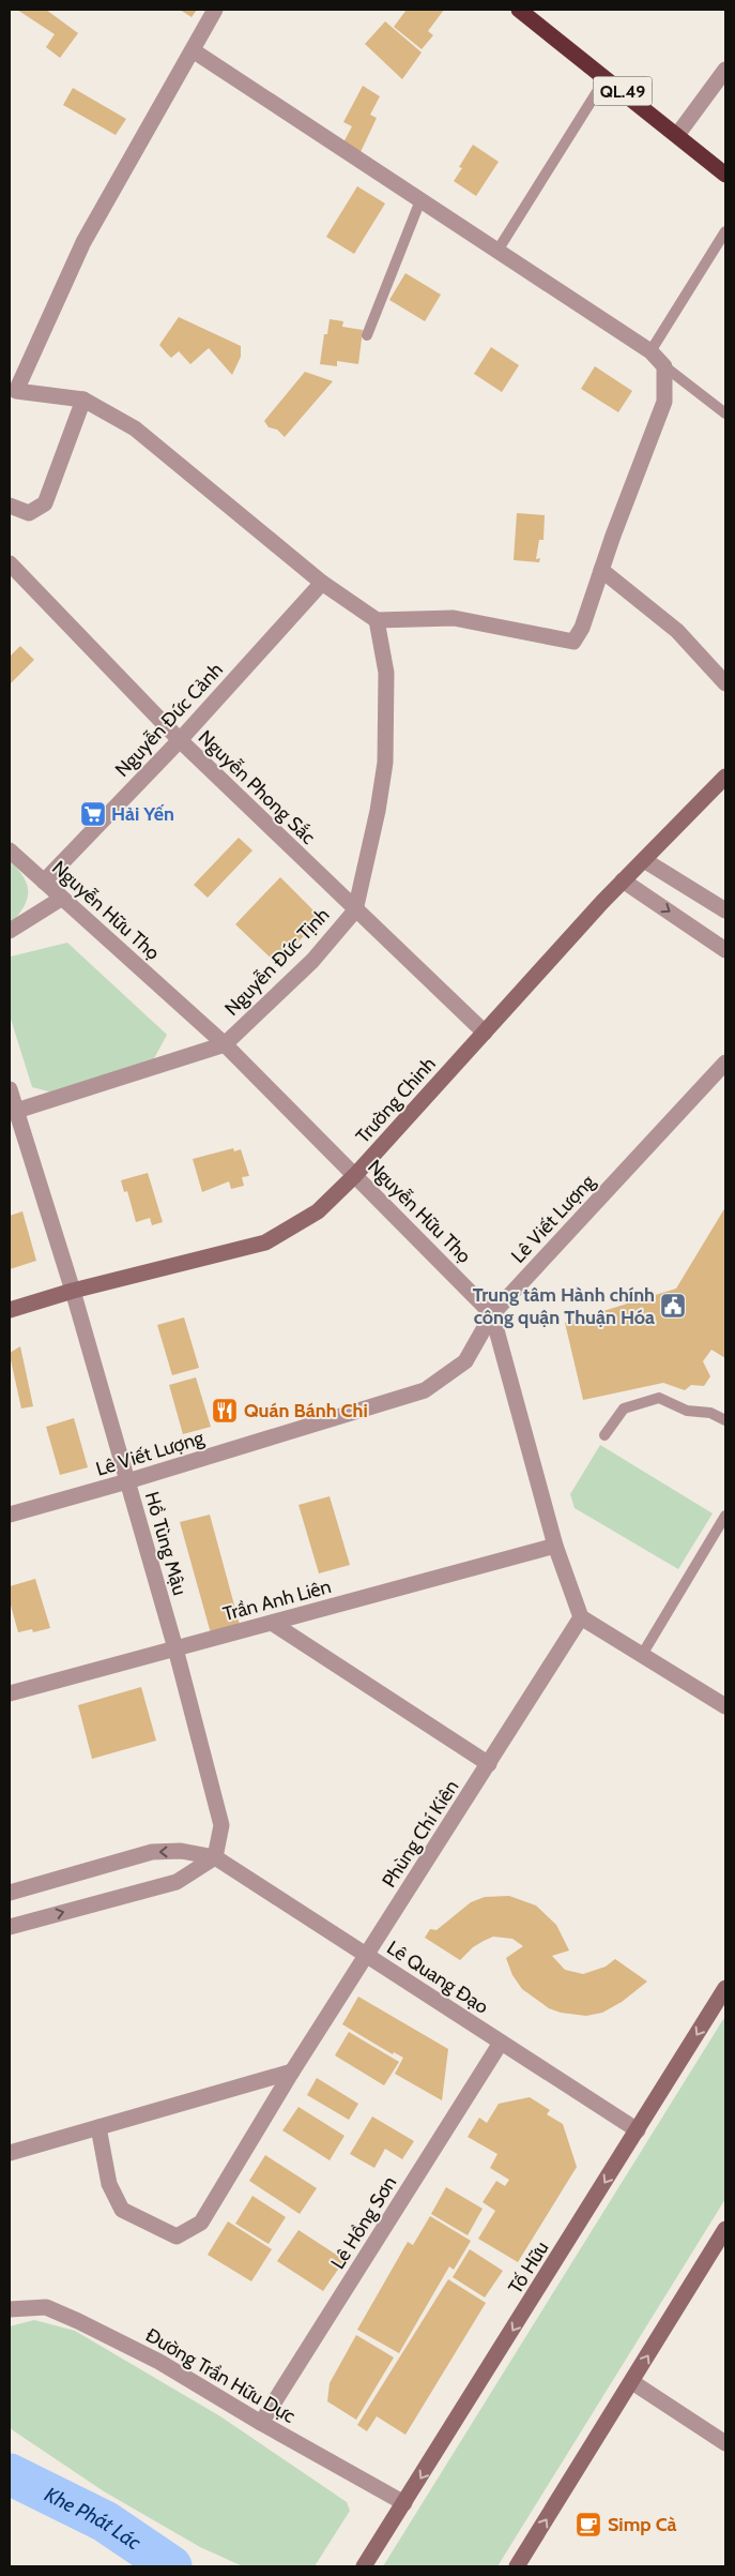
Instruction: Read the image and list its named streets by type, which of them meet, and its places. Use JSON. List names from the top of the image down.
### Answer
{
  "streets": {
    "highway": ["QL.49"],
    "main road": ["Trường Chinh", "Tố Hữu"],
    "street": [
      "Nguyễn Đức Cảnh",
      "Nguyễn Phong Sắc",
      "Nguyễn Hữu Thọ",
      "Nguyễn Đức Tịnh",
      "Lê Viết Lượng",
      "Hồ Tùng Mậu",
      "Trần Anh Liên",
      "Phùng Chí Kiên",
      "Lê Quang Đạo",
      "Lê Hồng Sơn",
      "Đường Trần Hữu Dực"
    ]
  },
  "crossings": [
    ["Nguyễn Đức Cảnh", "Nguyễn Phong Sắc"],
    ["Nguyễn Đức Cảnh", "Nguyễn Hữu Thọ"],
    ["Nguyễn Phong Sắc", "Nguyễn Đức Tịnh"],
    ["Nguyễn Phong Sắc", "Trường Chinh"],
    ["Nguyễn Hữu Thọ", "Nguyễn Đức Tịnh"],
    ["Nguyễn Hữu Thọ", "Trường Chinh"],
    ["Nguyễn Hữu Thọ", "Lê Viết Lượng"],
    ["Nguyễn Hữu Thọ", "Trần Anh Liên"],
    ["Nguyễn Hữu Thọ", "Phùng Chí Kiên"],
    ["Nguyễn Đức Tịnh", "Hồ Tùng Mậu"],
    ["Trường Chinh", "Hồ Tùng Mậu"],
    ["Lê Viết Lượng", "Hồ Tùng Mậu"],
    ["Hồ Tùng Mậu", "Trần Anh Liên"],
    ["Hồ Tùng Mậu", "Lê Quang Đạo"],
    ["Phùng Chí Kiên", "Lê Quang Đạo"],
    ["Lê Quang Đạo", "Lê Hồng Sơn"],
    ["Lê Quang Đạo", "Tố Hữu"],
    ["Lê Hồng Sơn", "Đường Trần Hữu Dực"],
    ["Tố Hữu", "Đường Trần Hữu Dực"]
  ],
  "water": ["Khe Phát Lác"],
  "places": {
    "supermarket": ["Hải Yến"],
    "public building": ["Trung tâm Hành chính công quận Thuận Hóa"],
    "restaurant": ["Quán Bánh Chi"],
    "cafe": ["Simp Cà"]
  }
}
